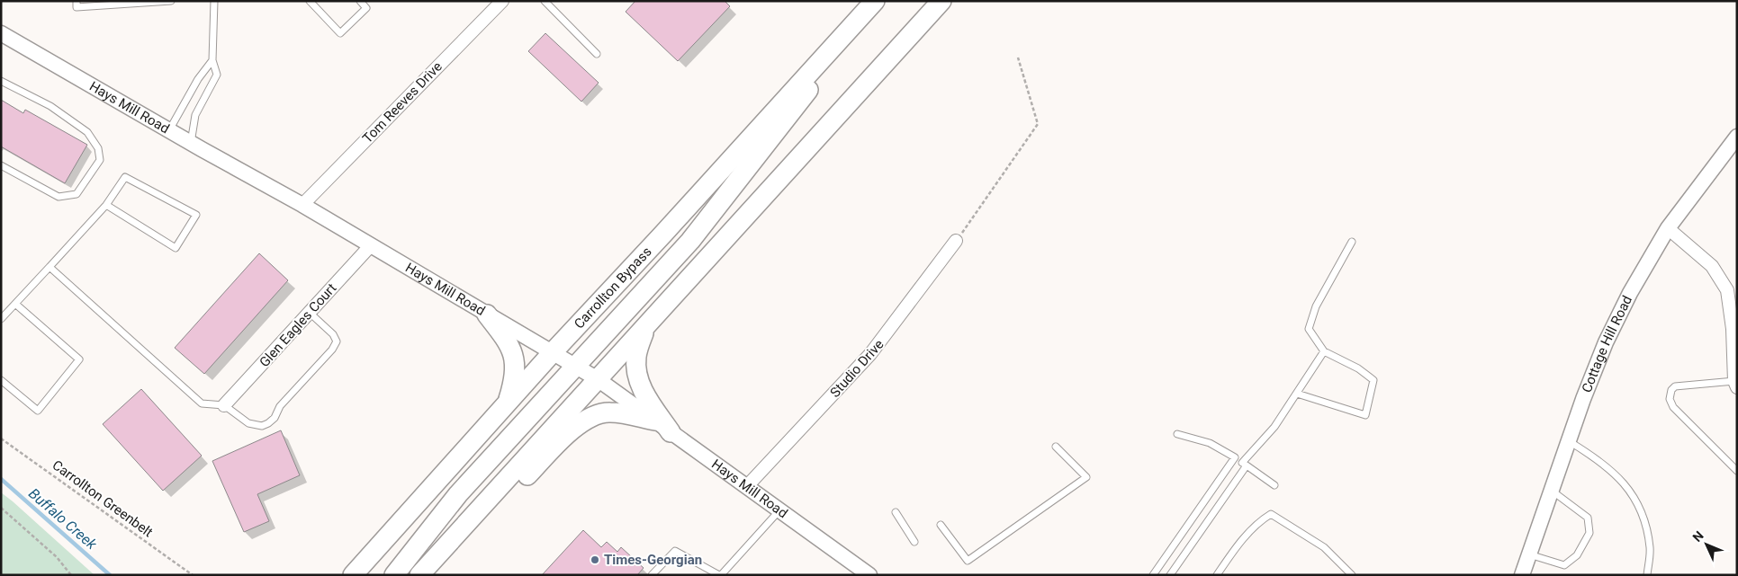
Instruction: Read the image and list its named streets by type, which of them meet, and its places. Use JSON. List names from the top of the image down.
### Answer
{
  "streets": {
    "main road": ["Carrollton Bypass"],
    "street": [
      "Tom Reeves Drive",
      "Hays Mill Road",
      "Glen Eagles Court",
      "Cottage Hill Road",
      "Studio Drive"
    ],
    "path": ["Carrollton Greenbelt"]
  },
  "crossings": [
    ["Tom Reeves Drive", "Hays Mill Road"],
    ["Hays Mill Road", "Carrollton Bypass"],
    ["Hays Mill Road", "Glen Eagles Court"],
    ["Hays Mill Road", "Studio Drive"]
  ],
  "water": ["Buffalo Creek"],
  "places": ["Times-Georgian"],
  "north": "top left"
}
